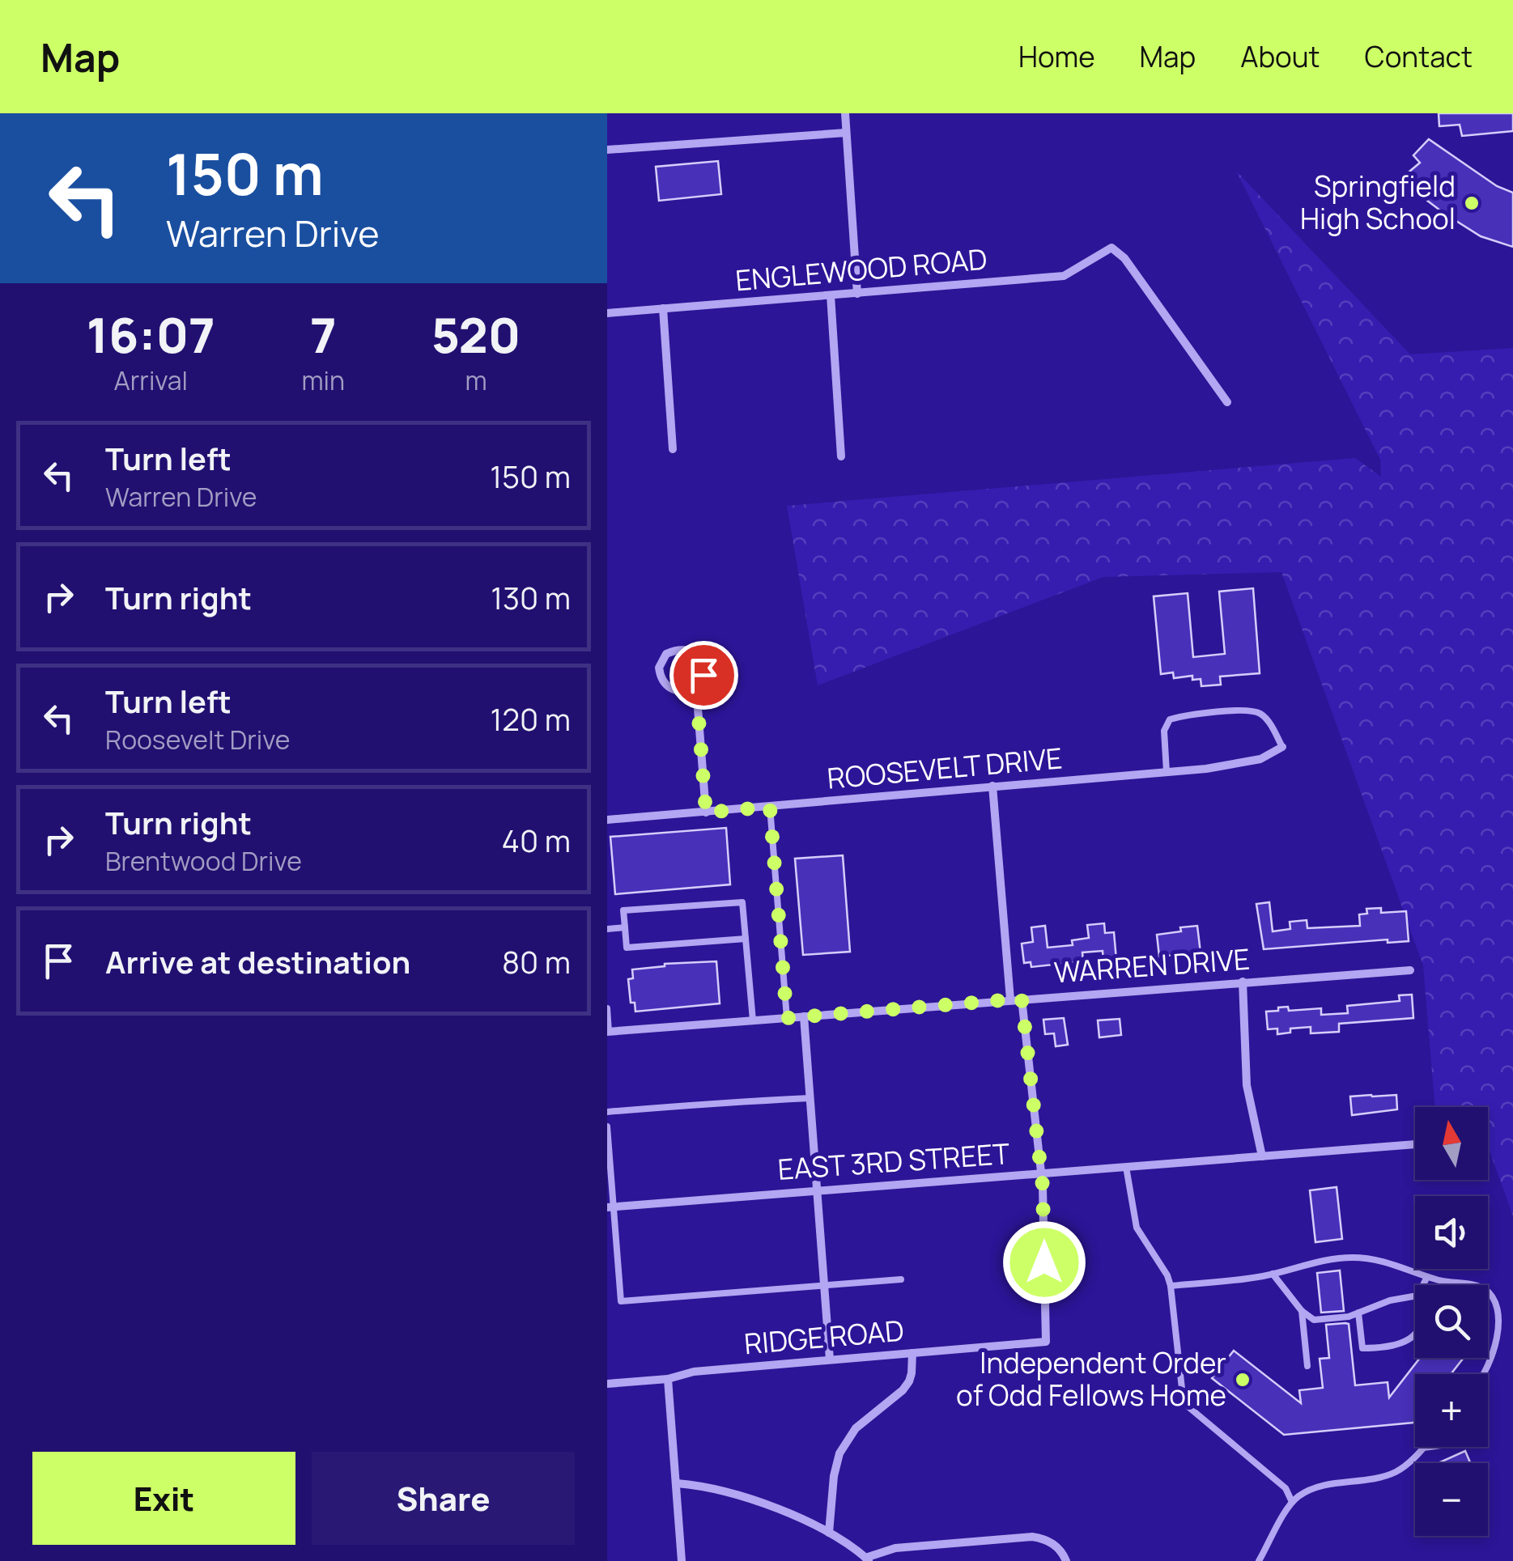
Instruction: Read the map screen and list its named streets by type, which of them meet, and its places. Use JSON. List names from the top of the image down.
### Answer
{
  "streets": {
    "street": [
      "ENGLEWOOD ROAD",
      "ROOSEVELT DRIVE",
      "WARREN DRIVE",
      "EAST 3RD STREET",
      "RIDGE ROAD"
    ]
  },
  "crossings": [
    ["EAST 3RD STREET", "RIDGE ROAD"]
  ],
  "places": ["Springfield High School", "Independent Order of Odd Fellows Home"],
  "north": "top",
  "page": {
    "header": "Map",
    "nav": [
      "Home",
      "Map",
      "About",
      "Contact"
    ],
    "turn": ["150 m", "Warren Drive"],
    "eta": [
      "16:07",
      "Arrival",
      "7",
      "min",
      "520",
      "m"
    ],
    "list": [
      {
        "name": "Turn left",
        "note": "Warren Drive",
        "value": "150 m"
      },
      {
        "name": "Turn right",
        "value": "130 m"
      },
      {
        "name": "Turn left",
        "note": "Roosevelt Drive",
        "value": "120 m"
      },
      {
        "name": "Turn right",
        "note": "Brentwood Drive",
        "value": "40 m"
      },
      {
        "name": "Arrive at destination",
        "value": "80 m"
      }
    ],
    "map_buttons": ["+", "−"],
    "buttons": ["Exit", "Share"]
  }
}
